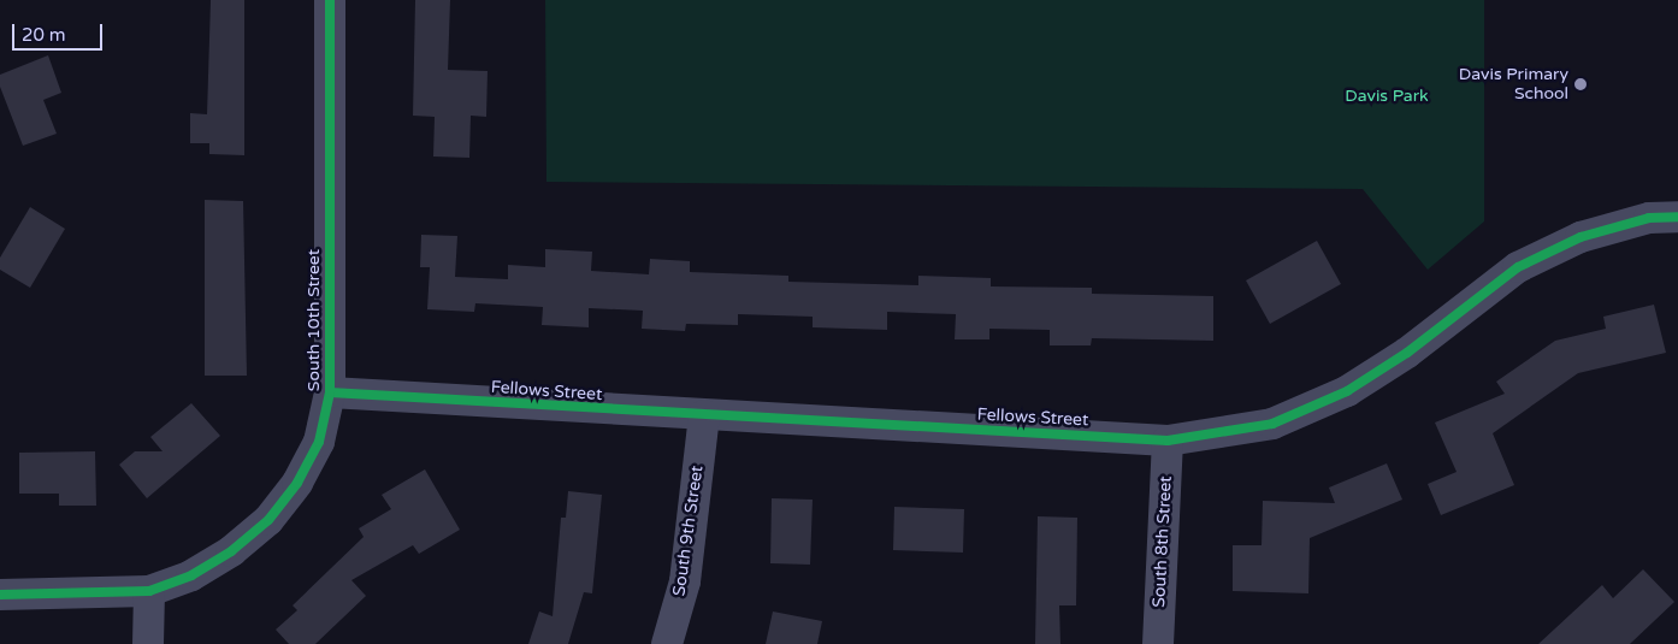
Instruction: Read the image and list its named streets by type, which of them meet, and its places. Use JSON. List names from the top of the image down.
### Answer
{
  "streets": {
    "street": [
      "South 10th Street",
      "Fellows Street",
      "South 9th Street",
      "South 8th Street"
    ]
  },
  "crossings": [
    ["South 10th Street", "Fellows Street"],
    ["Fellows Street", "South 9th Street"],
    ["Fellows Street", "South 8th Street"]
  ],
  "parks": ["Davis Park"],
  "places": ["Davis Primary School"],
  "scale_bar": "20 m"
}
